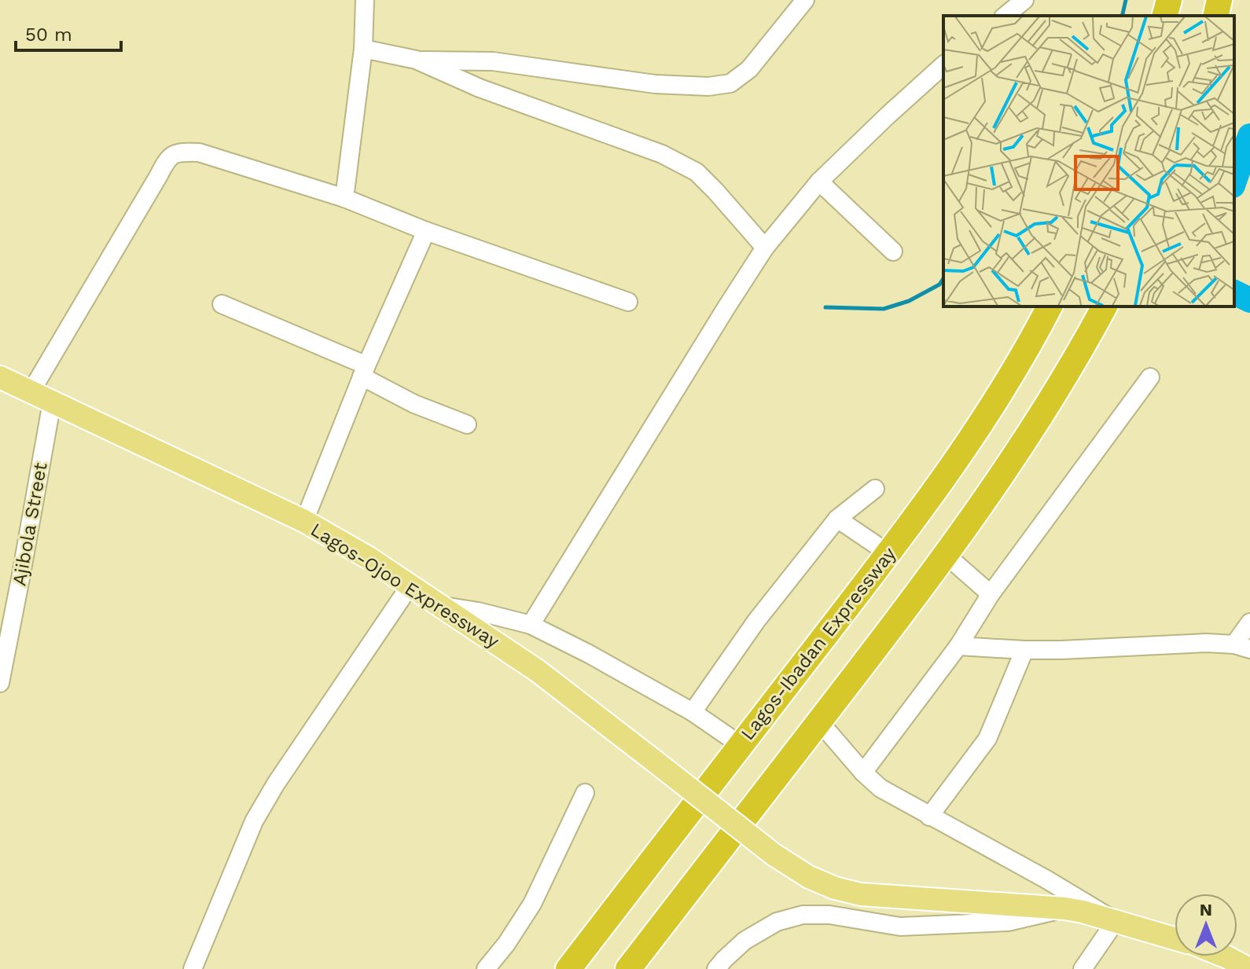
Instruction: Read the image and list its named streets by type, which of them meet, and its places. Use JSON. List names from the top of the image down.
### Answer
{
  "streets": {
    "highway": ["Lagos-Ibadan Expressway"],
    "main road": ["Lagos-Ojoo Expressway"],
    "street": ["Ajibola Street"]
  },
  "crossings": [
    ["Ajibola Street", "Lagos-Ojoo Expressway"]
  ],
  "scale_bar": "50 m",
  "north": "top"
}
